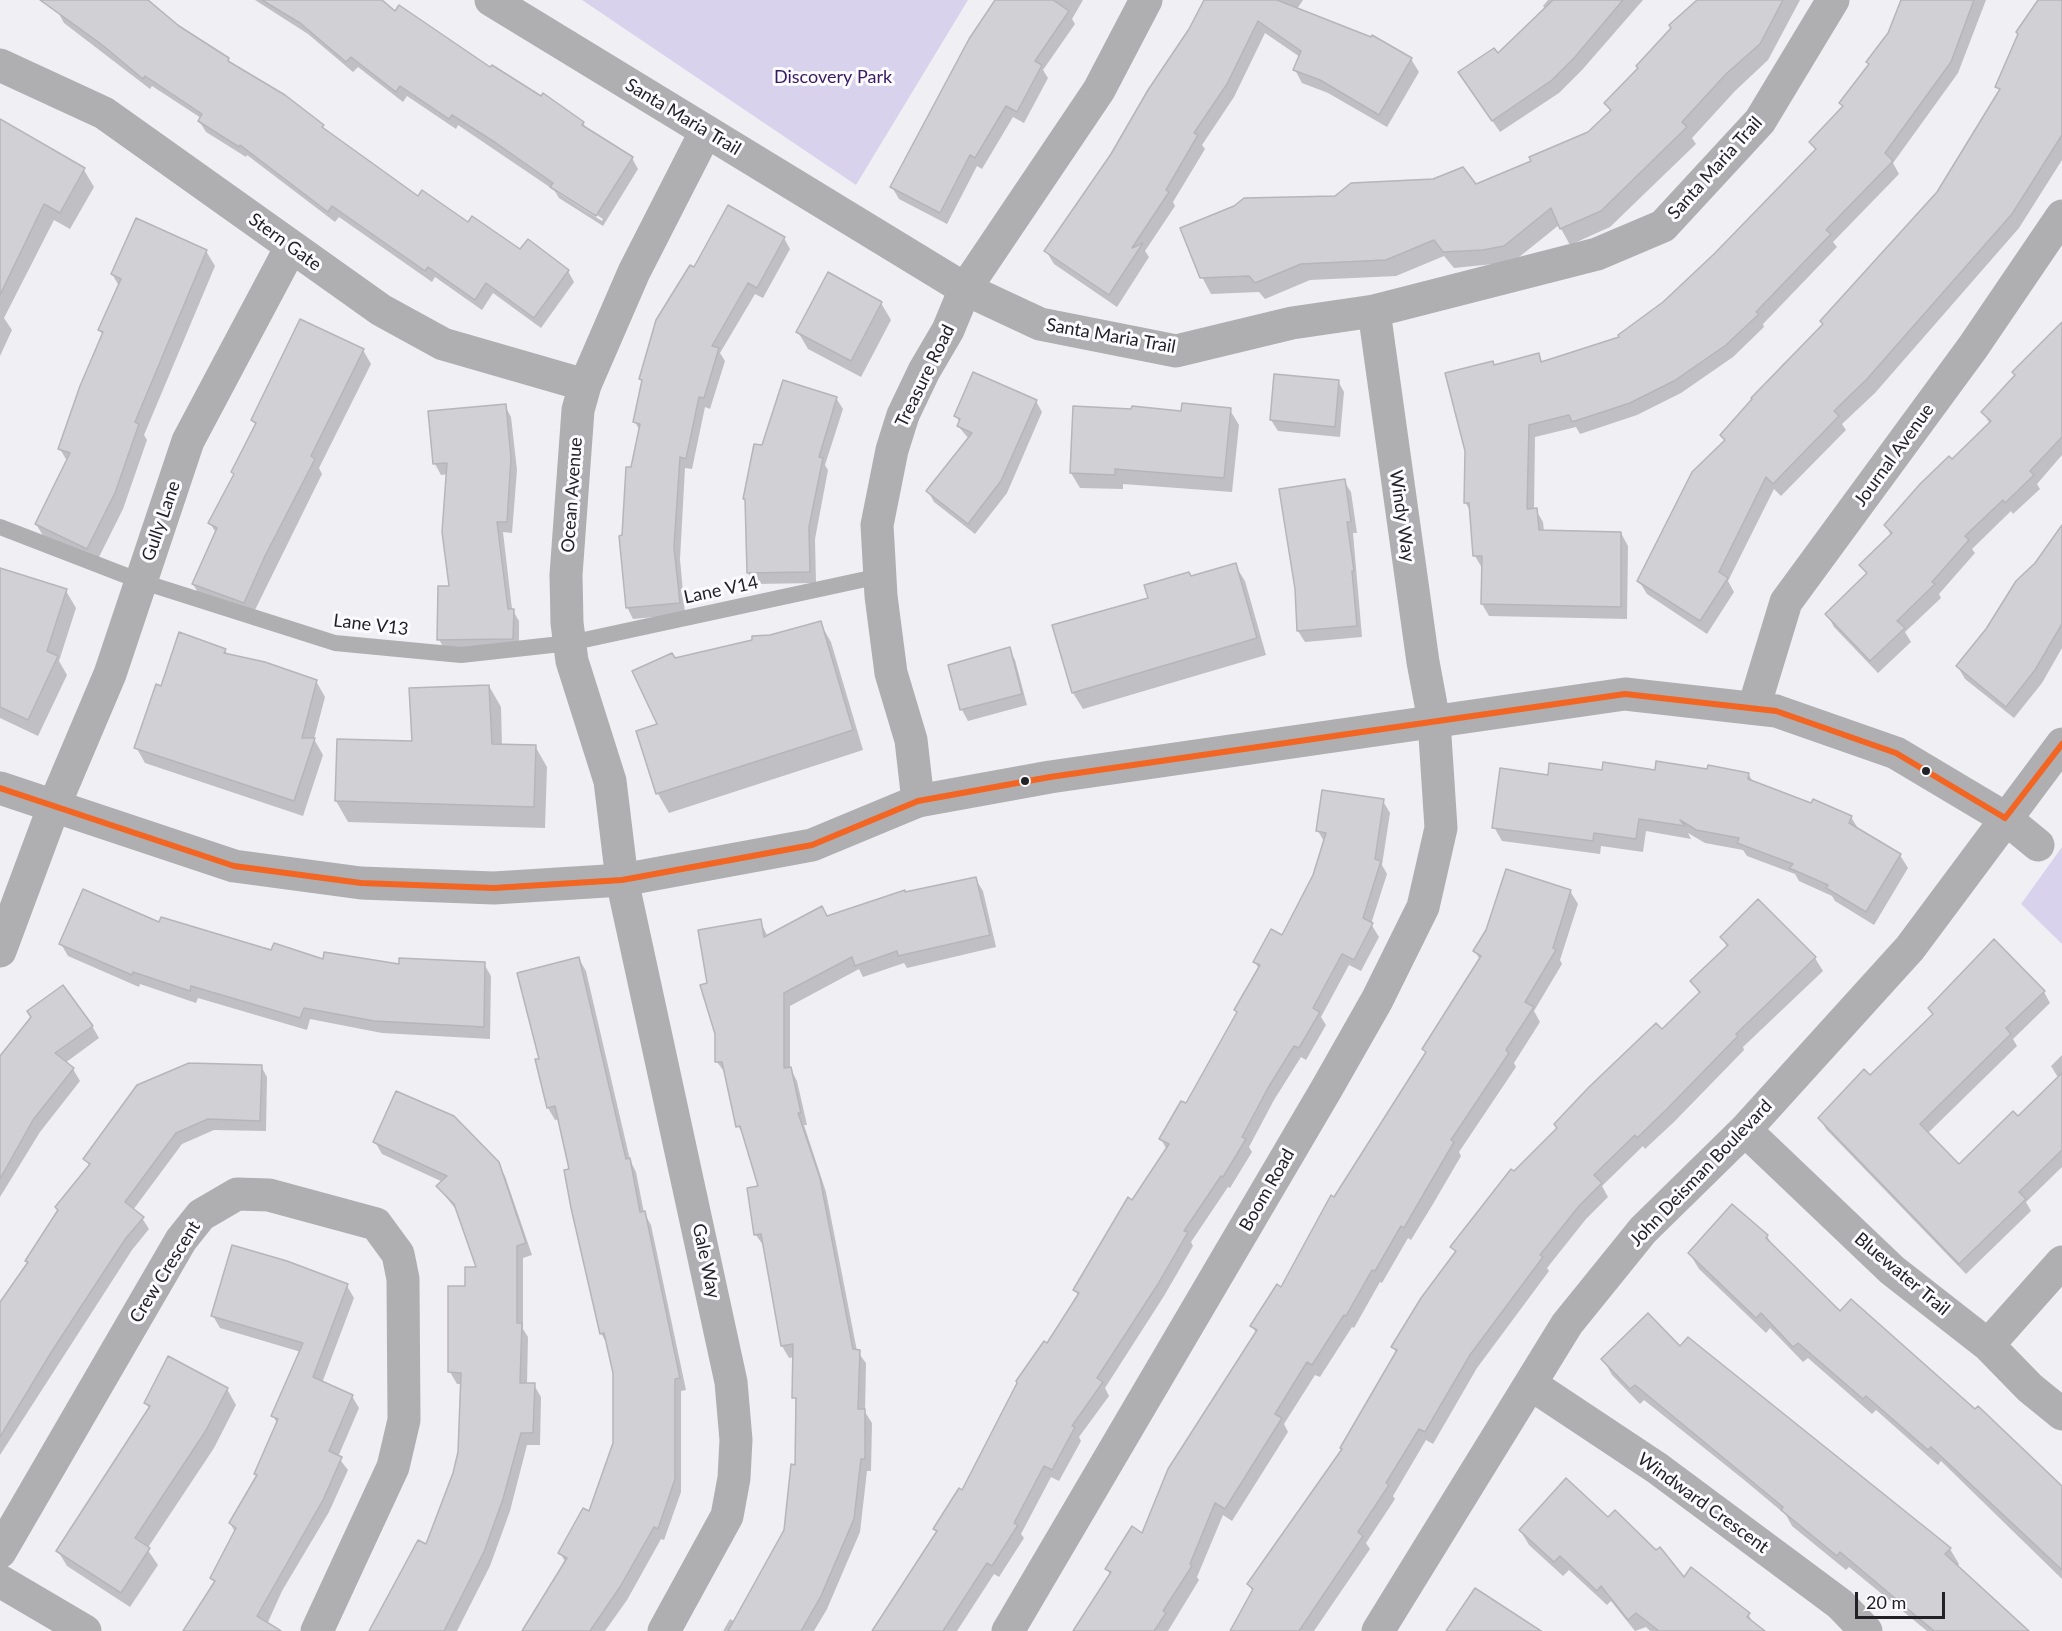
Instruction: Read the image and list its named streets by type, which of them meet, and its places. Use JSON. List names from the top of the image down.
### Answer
{
  "streets": {
    "street": [
      "Santa Maria Trail",
      "Stern Gate",
      "Treasure Road",
      "Journal Avenue",
      "Ocean Avenue",
      "Windy Way",
      "Gully Lane",
      "John Deisman Boulevard",
      "Boom Road",
      "Gale Way",
      "Crew Crescent",
      "Bluewater Trail",
      "Windward Crescent"
    ],
    "lane": ["Lane V14", "Lane V13"]
  },
  "crossings": [
    ["Santa Maria Trail", "Treasure Road"],
    ["Santa Maria Trail", "Ocean Avenue"],
    ["Santa Maria Trail", "Windy Way"],
    ["Stern Gate", "Ocean Avenue"],
    ["Stern Gate", "Gully Lane"],
    ["Treasure Road", "Lane V14"],
    ["Ocean Avenue", "Lane V14"],
    ["Ocean Avenue", "Lane V13"],
    ["Ocean Avenue", "Gale Way"],
    ["Windy Way", "Boom Road"],
    ["Gully Lane", "Lane V13"],
    ["Lane V14", "Lane V13"],
    ["John Deisman Boulevard", "Bluewater Trail"],
    ["John Deisman Boulevard", "Windward Crescent"]
  ],
  "parks": ["Discovery Park"],
  "scale_bar": "20 m"
}
